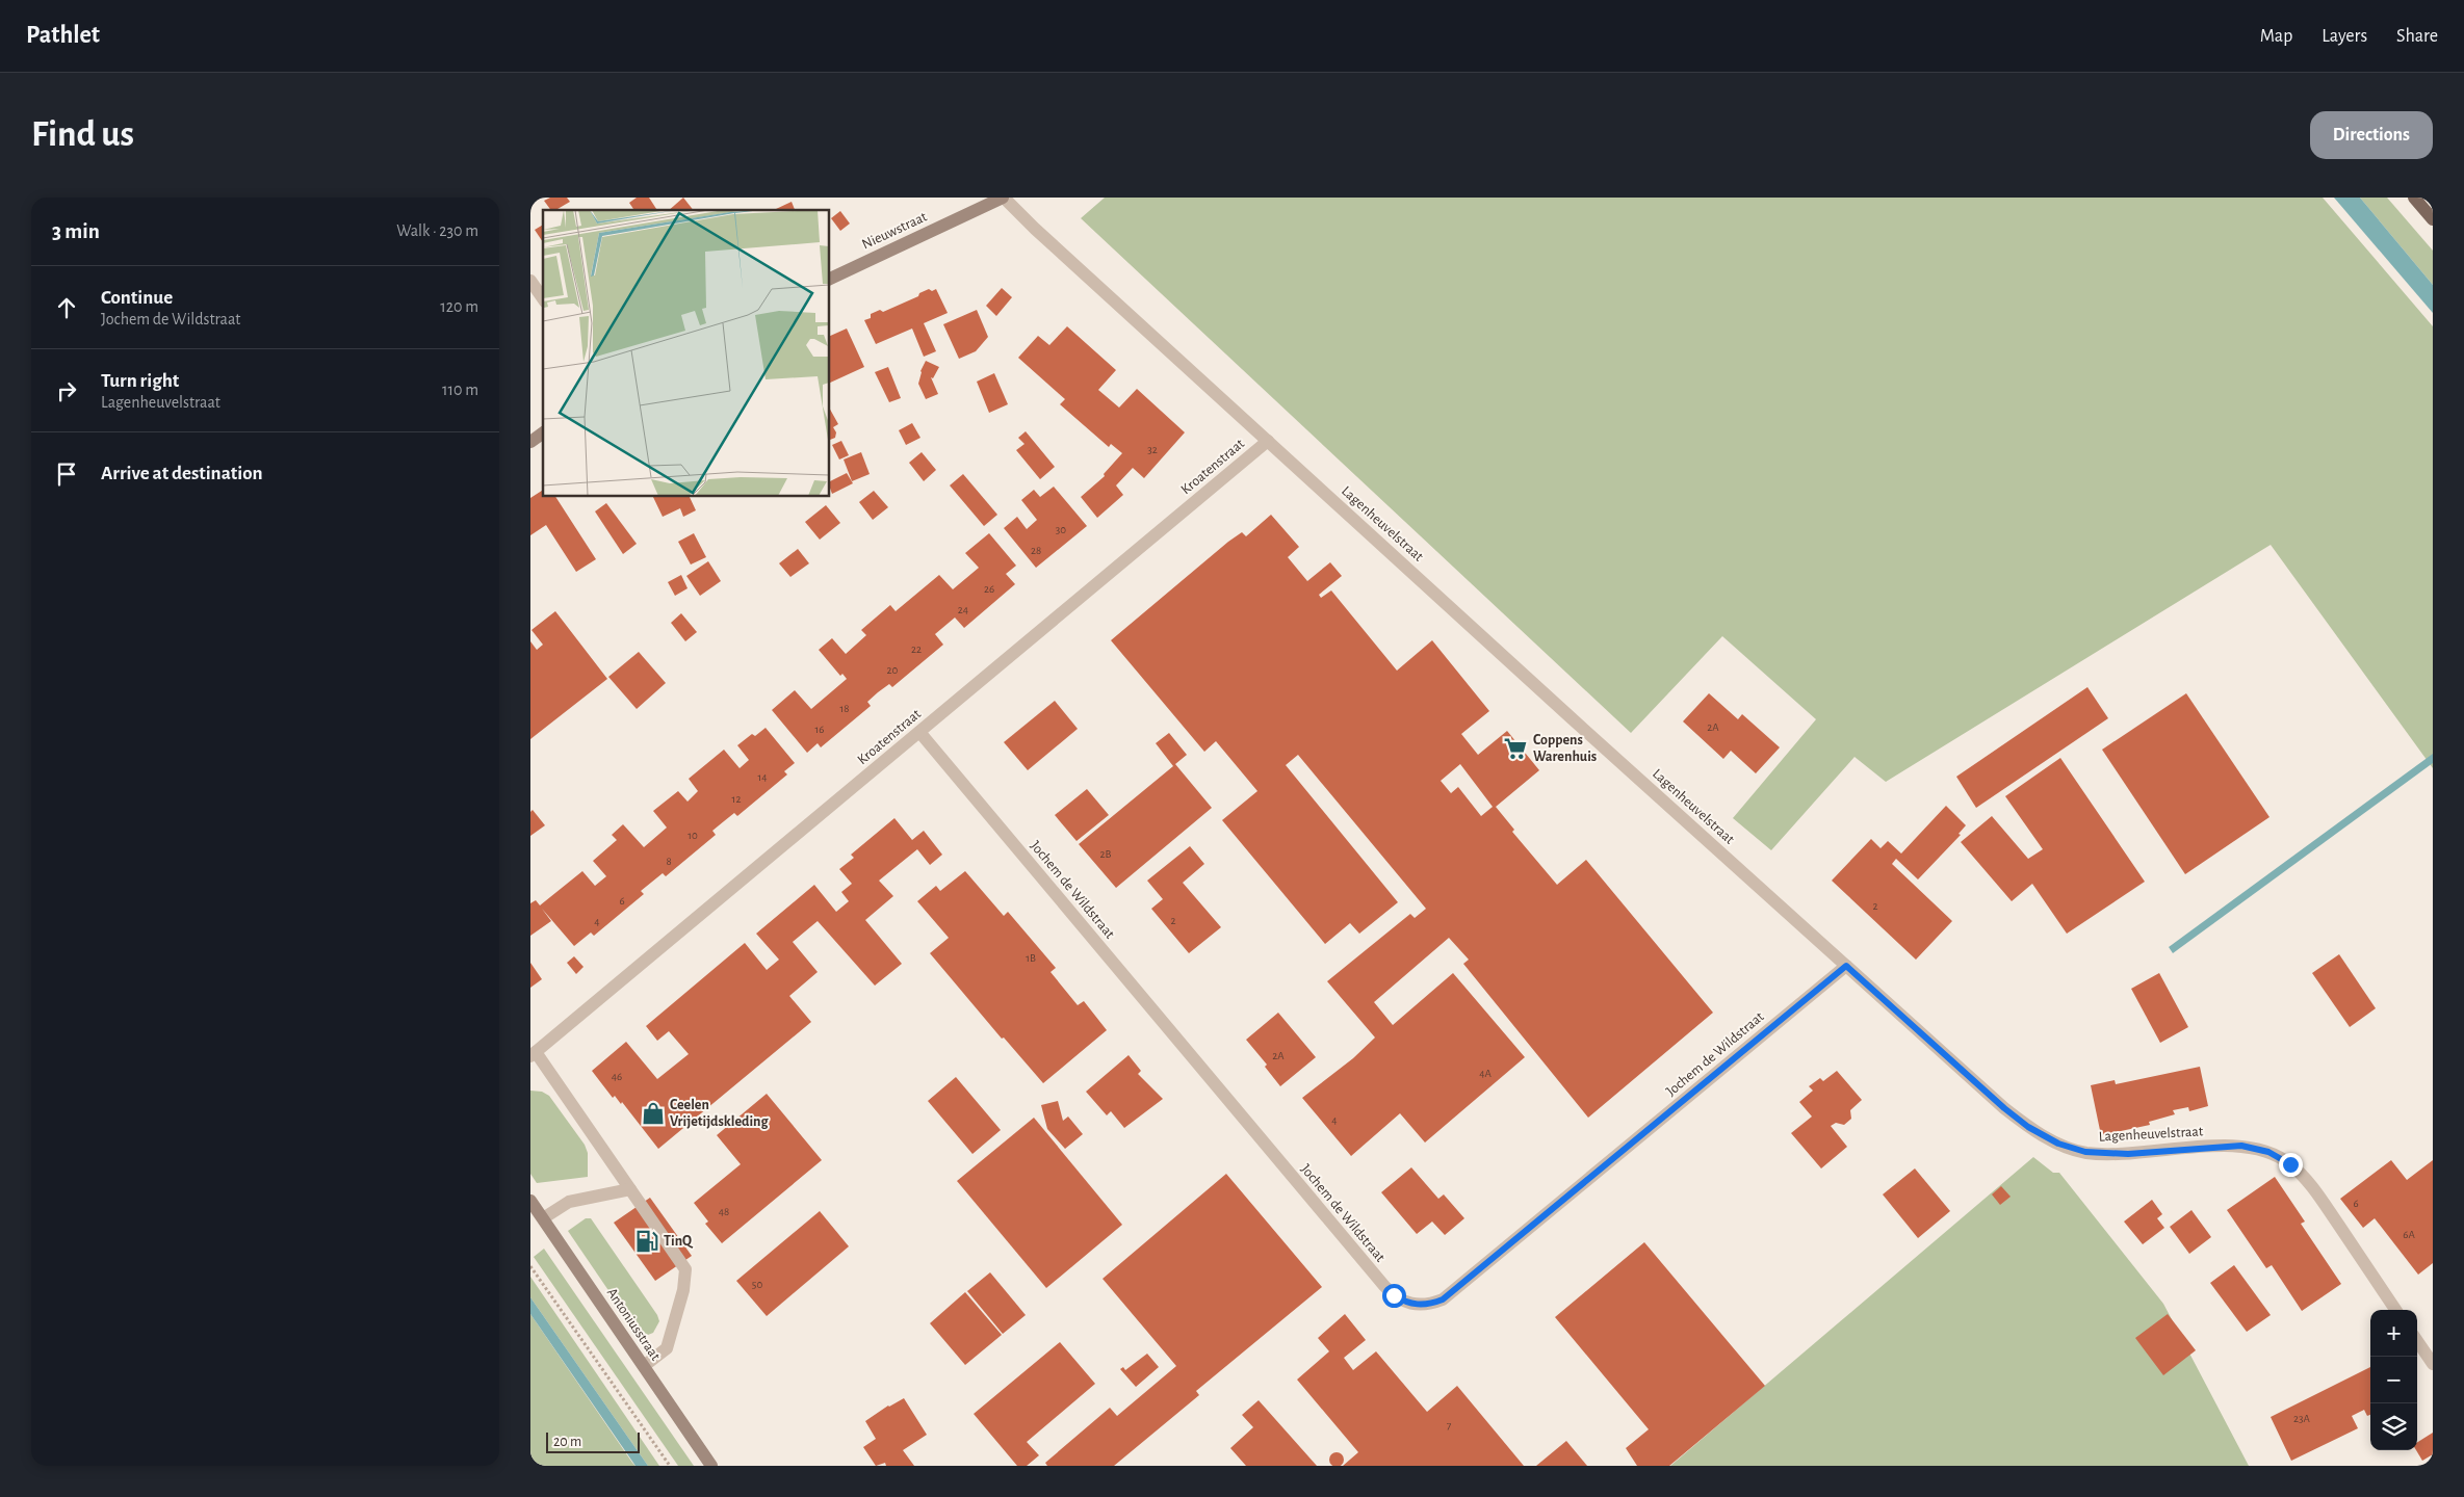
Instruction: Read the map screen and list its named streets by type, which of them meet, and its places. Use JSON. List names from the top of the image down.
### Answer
{
  "streets": {
    "street": [
      "Nieuwstraat",
      "Kroatenstraat",
      "Lagenheuvelstraat",
      "Jochem de Wildstraat",
      "Antoniusstraat"
    ]
  },
  "crossings": [
    ["Nieuwstraat", "Lagenheuvelstraat"],
    ["Kroatenstraat", "Lagenheuvelstraat"],
    ["Kroatenstraat", "Jochem de Wildstraat"],
    ["Lagenheuvelstraat", "Jochem de Wildstraat"]
  ],
  "places": {
    "supermarket": ["Coppens Warenhuis"],
    "shop": ["Ceelen Vrijetijdskleding"],
    "fuel station": ["TinQ"]
  },
  "house_numbers": [
    "32",
    "30",
    "28",
    "26",
    "24",
    "22",
    "20",
    "18",
    "2A",
    "16",
    "14",
    "12",
    "10",
    "2B",
    "8",
    "6",
    "2",
    "2",
    "4",
    "1B",
    "2A",
    "4A",
    "46",
    "4",
    "6",
    "48",
    "6A",
    "50",
    "23A",
    "7"
  ],
  "scale_bar": "20 m",
  "page": {
    "header": "Pathlet",
    "nav": ["Map", "Layers", "Share"],
    "buttons": "Directions",
    "title": "Find us",
    "heading": ["3 min", "Walk · 230 m"],
    "list": [
      ["Continue", "Jochem de Wildstraat", "120 m"],
      ["Turn right", "Lagenheuvelstraat", "110 m"],
      "Arrive at destination"
    ],
    "map_buttons": ["+", "−"],
    "scale": "20 m"
  }
}
